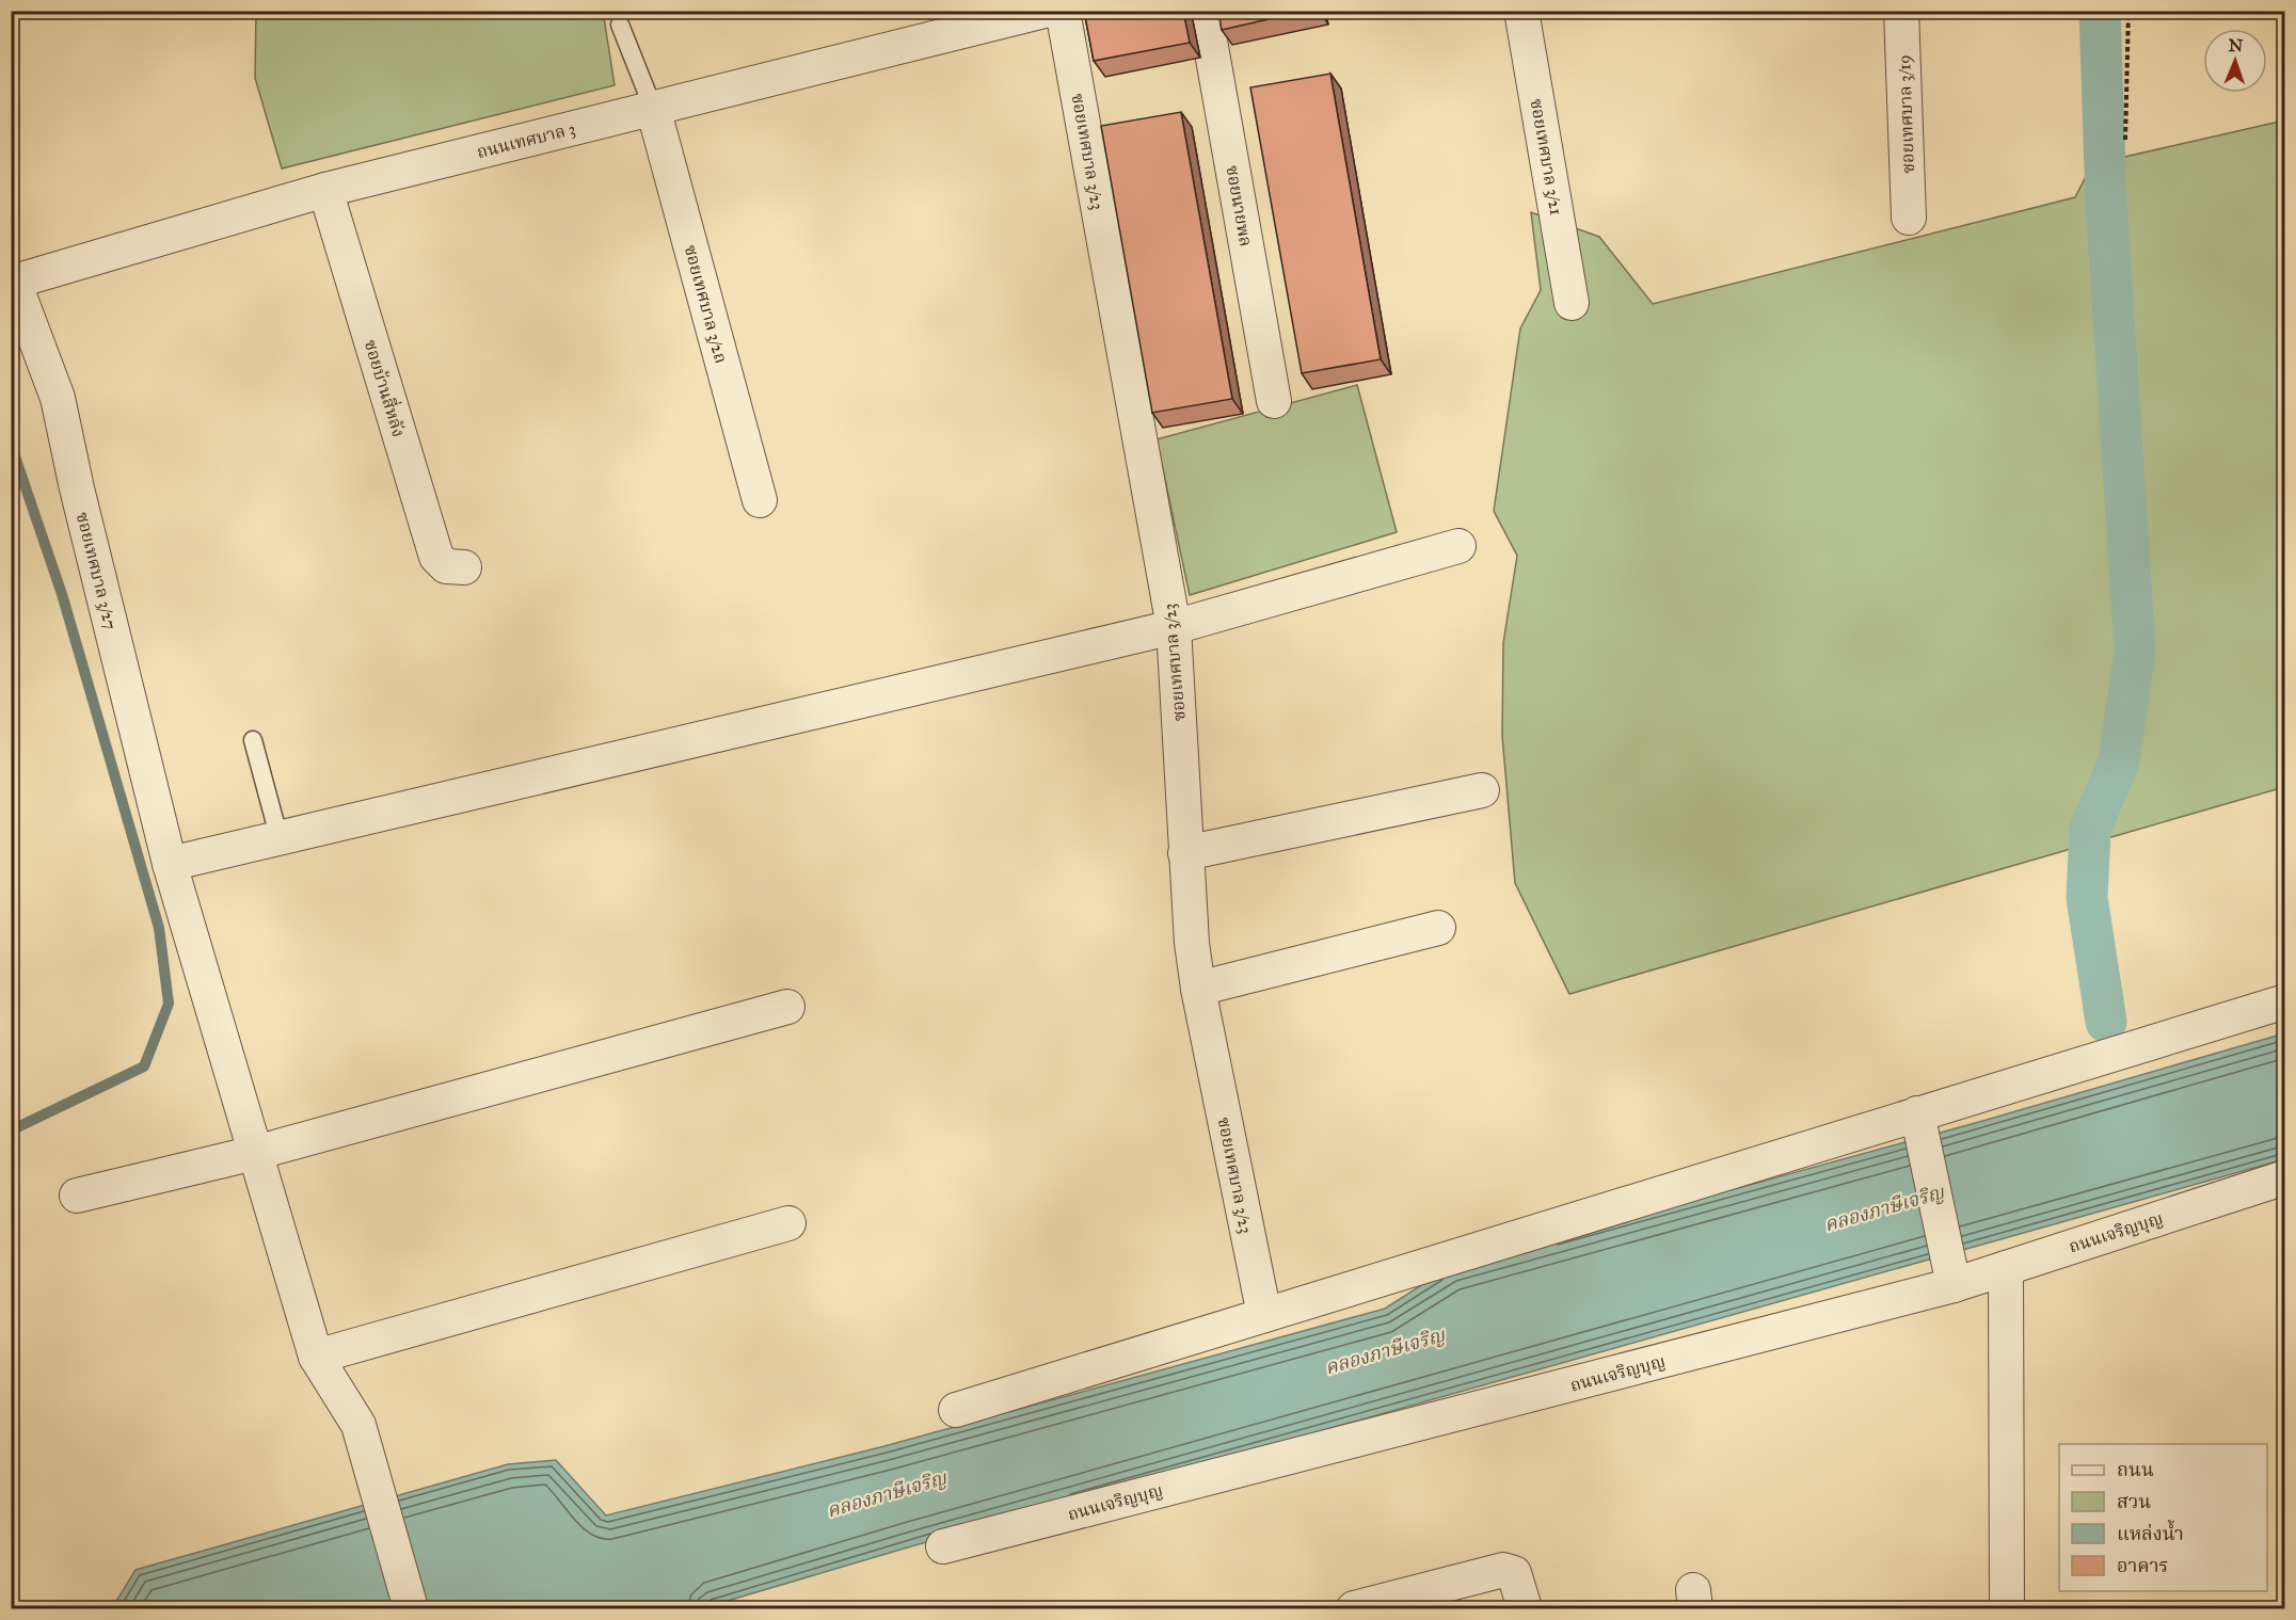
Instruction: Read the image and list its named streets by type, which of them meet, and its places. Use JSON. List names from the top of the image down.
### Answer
{
  "streets": {
    "street": [
      "ซอยเทศบาล 3/19",
      "ถนนเทศบาล 3",
      "ซอยเทศบาล 3/23",
      "ซอยเทศบาล 3/21",
      "ซอยนายพล",
      "ซอยเทศบาล 3/2ถ",
      "ซอยบ้านสี่หลัง",
      "ซอยเทศบาล 3/27",
      "ถนนเจริญบุญ"
    ]
  },
  "crossings": [
    ["ถนนเทศบาล 3", "ซอยเทศบาล 3/2ถ"],
    ["ถนนเทศบาล 3", "ซอยบ้านสี่หลัง"],
    ["ถนนเทศบาล 3", "ซอยเทศบาล 3/27"]
  ],
  "water": ["คลองภาษีเจริญ"],
  "legend": [
    "ถนน",
    "สวน",
    "แหล่งน้ำ",
    "อาคาร"
  ],
  "north": "top"
}
